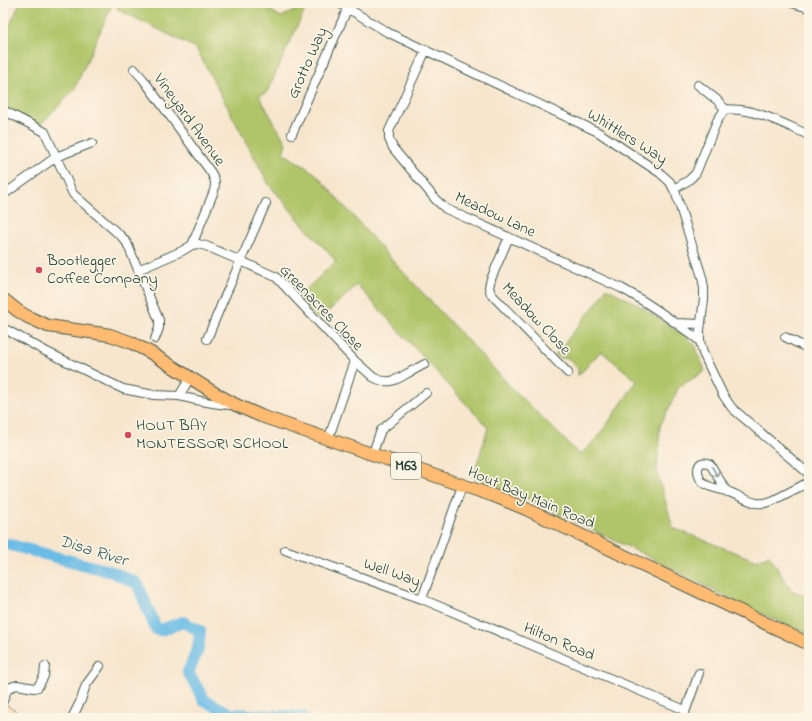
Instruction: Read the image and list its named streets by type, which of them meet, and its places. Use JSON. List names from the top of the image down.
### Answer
{
  "streets": {
    "main road": ["M63", "Hout Bay Main Road"],
    "street": [
      "Grotto Way",
      "Vineyard Avenue",
      "Whittlers Way",
      "Meadow Lane",
      "Greenacres Close",
      "Meadow Close",
      "Well Way",
      "Hilton Road"
    ]
  },
  "crossings": [
    ["Grotto Way", "Whittlers Way"],
    ["Vineyard Avenue", "Greenacres Close"],
    ["Whittlers Way", "Meadow Lane"],
    ["Meadow Lane", "Meadow Close"],
    ["Greenacres Close", "Hout Bay Main Road"],
    ["Hout Bay Main Road", "Well Way"],
    ["Well Way", "Hilton Road"]
  ],
  "water": ["Disa River"],
  "places": ["Bootlegger Coffee Company", "HOUT BAY MONTESSORI SCHOOL"]
}
